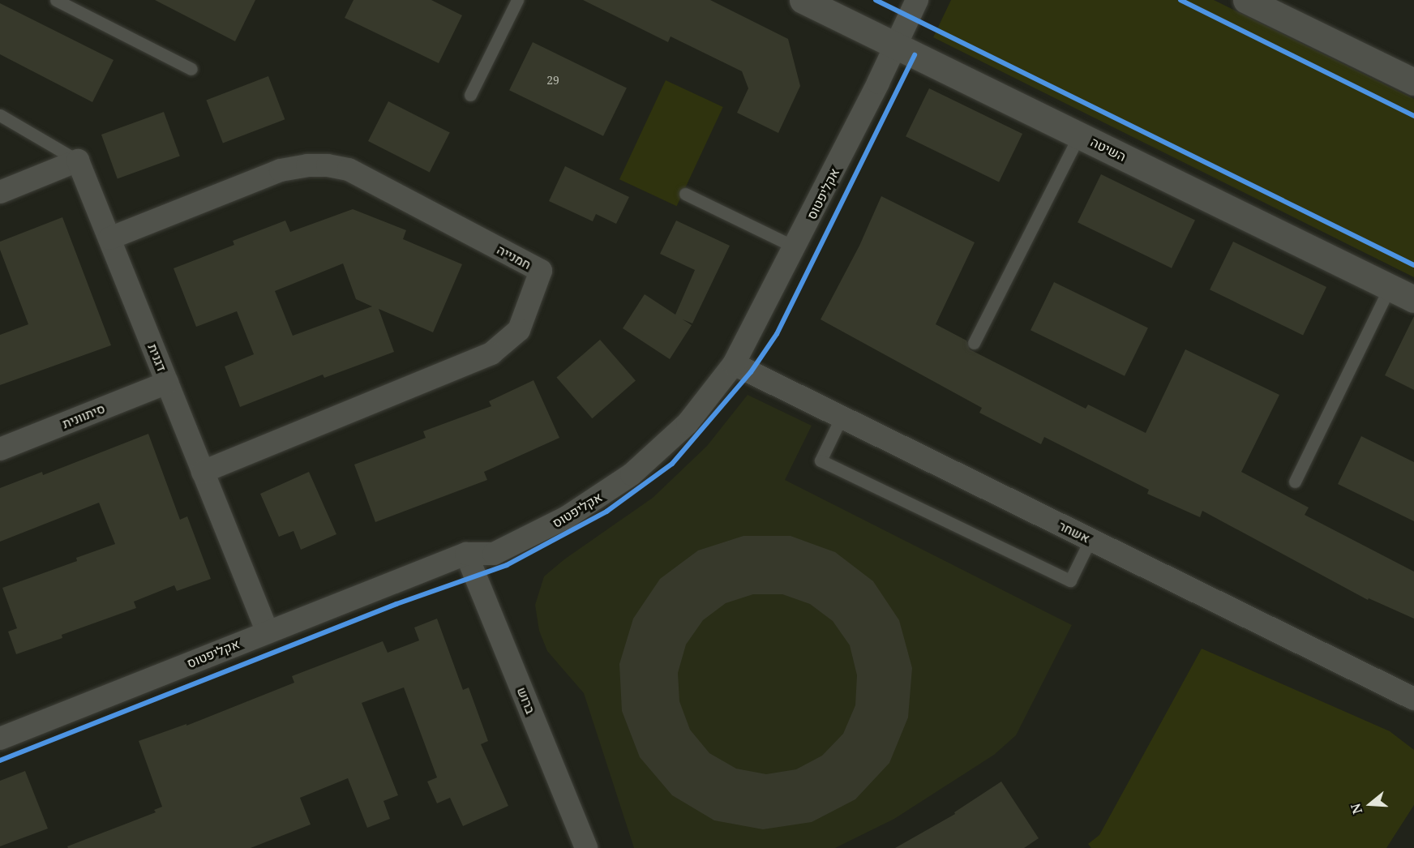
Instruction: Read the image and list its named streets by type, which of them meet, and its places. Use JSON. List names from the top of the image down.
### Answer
{
  "streets": {
    "street": [
      "השיטה",
      "אקליפטוס",
      "חמנייה",
      "דגנית",
      "סיתוונית",
      "אשחר",
      "ברוש"
    ]
  },
  "crossings": [
    ["השיטה", "אקליפטוס"],
    ["אקליפטוס", "דגנית"],
    ["אקליפטוס", "אשחר"],
    ["אקליפטוס", "ברוש"],
    ["חמנייה", "דגנית"],
    ["דגנית", "סיתוונית"]
  ],
  "house_numbers": ["29"],
  "north": "left"
}
